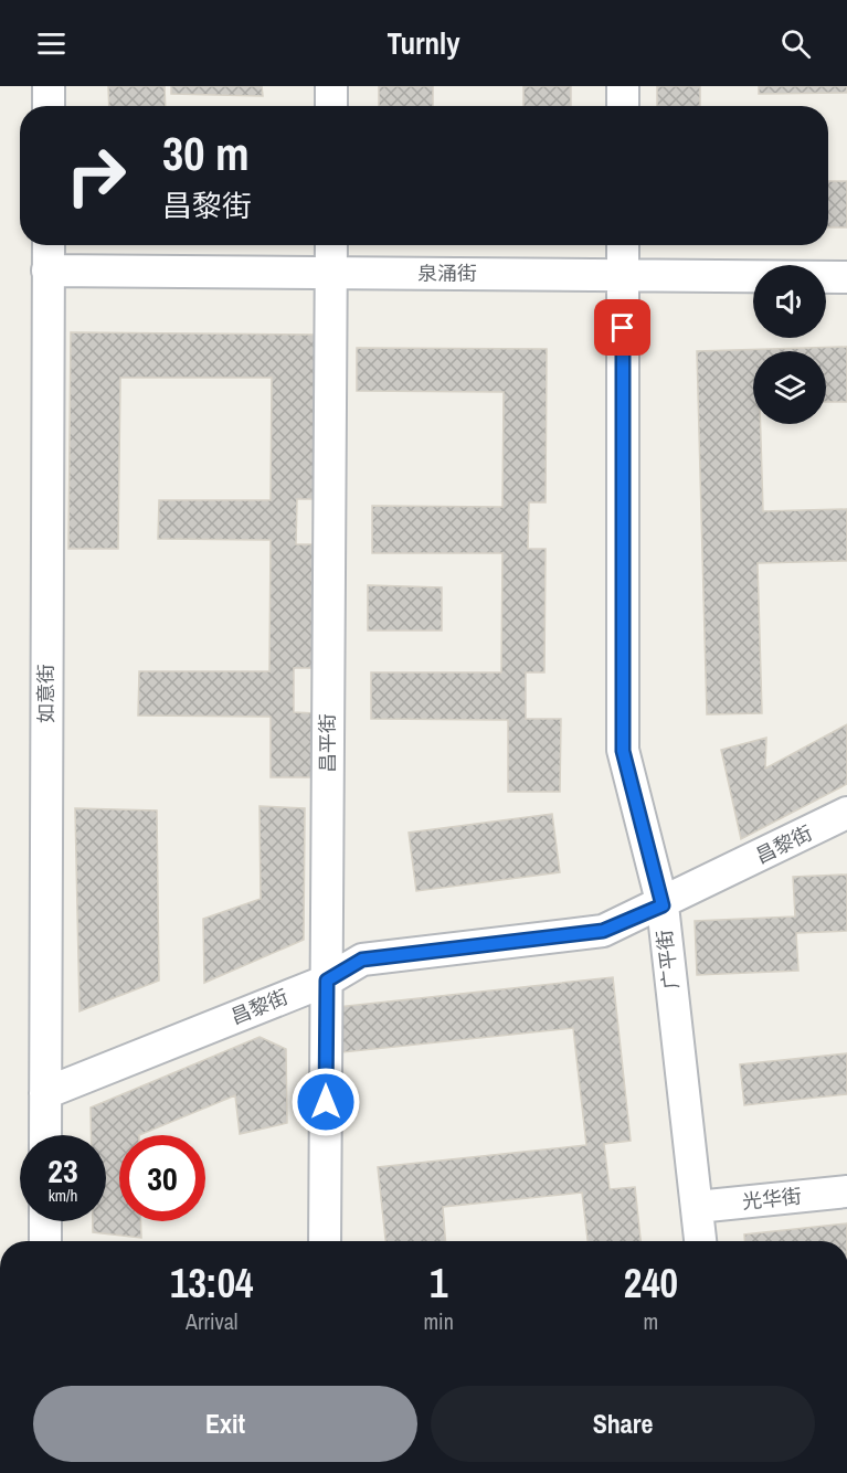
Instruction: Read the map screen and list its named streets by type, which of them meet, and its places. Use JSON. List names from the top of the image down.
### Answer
{
  "streets": {
    "street": [
      "泉涌街",
      "如意街",
      "昌平街",
      "昌黎街",
      "广平街",
      "光华街"
    ]
  },
  "crossings": [
    ["泉涌街", "如意街"],
    ["泉涌街", "昌平街"],
    ["泉涌街", "广平街"],
    ["如意街", "昌黎街"],
    ["昌平街", "昌黎街"],
    ["昌黎街", "广平街"],
    ["广平街", "光华街"]
  ],
  "page": {
    "header": "Turnly",
    "turn": ["30 m", "昌黎街"],
    "speed": "23 km/h",
    "limit": "30",
    "eta": [
      "13:04",
      "Arrival",
      "1",
      "min",
      "240",
      "m"
    ],
    "buttons": ["Exit", "Share"]
  }
}
